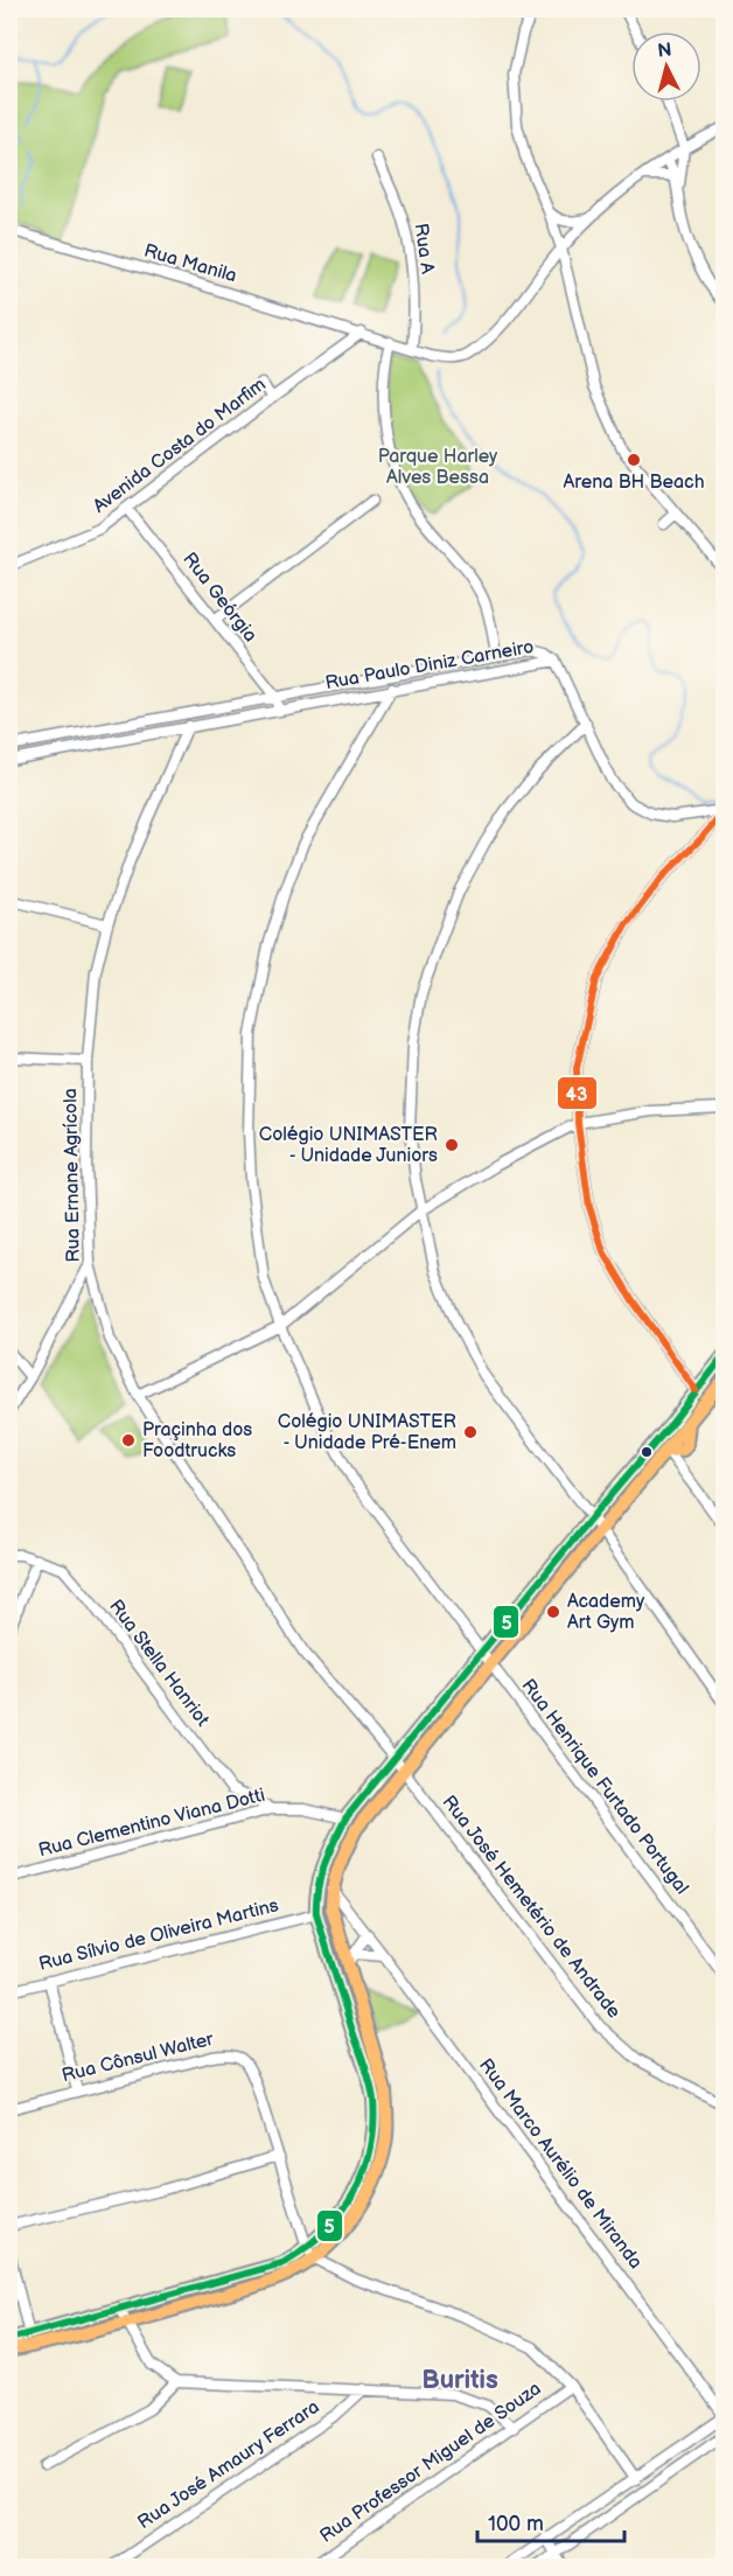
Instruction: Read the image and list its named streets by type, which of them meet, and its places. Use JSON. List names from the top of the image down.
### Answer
{
  "streets": {
    "street": [
      "Rua A",
      "Rua Manila",
      "Avenida Costa do Marfim",
      "Rua Geórgia",
      "Rua Paulo Diniz Carneiro",
      "Rua Ernane Agrícola",
      "Rua Stella Hanriot",
      "Rua Henrique Furtado Portugal",
      "Rua Clementino Viana Dotti",
      "Rua José Hemetério de Andrade",
      "Rua Sílvio de Oliveira Martins",
      "Rua Cônsul Walter",
      "Rua Marco Aurélio de Miranda",
      "Rua Professor Miguel de Souza",
      "Rua José Amaury Ferrara"
    ]
  },
  "crossings": [
    ["Rua A", "Rua Manila"],
    ["Rua Manila", "Avenida Costa do Marfim"],
    ["Avenida Costa do Marfim", "Rua Geórgia"],
    ["Rua Geórgia", "Rua Paulo Diniz Carneiro"],
    ["Rua Paulo Diniz Carneiro", "Rua Ernane Agrícola"],
    ["Rua Paulo Diniz Carneiro", "Rua Henrique Furtado Portugal"],
    ["Rua Ernane Agrícola", "Rua José Hemetério de Andrade"],
    ["Rua Stella Hanriot", "Rua Clementino Viana Dotti"]
  ],
  "districts": ["Buritis"],
  "parks": ["Parque Harley Alves Bessa"],
  "places": [
    "Arena BH Beach",
    "Colégio UNIMASTER - Unidade Juniors",
    "Colégio UNIMASTER - Unidade Pré-Enem",
    "Praçinha dos Foodtrucks",
    "Academy Art Gym"
  ],
  "lines": ["transit line 43", "transit line 5"],
  "scale_bar": "100 m",
  "north": "top"
}
